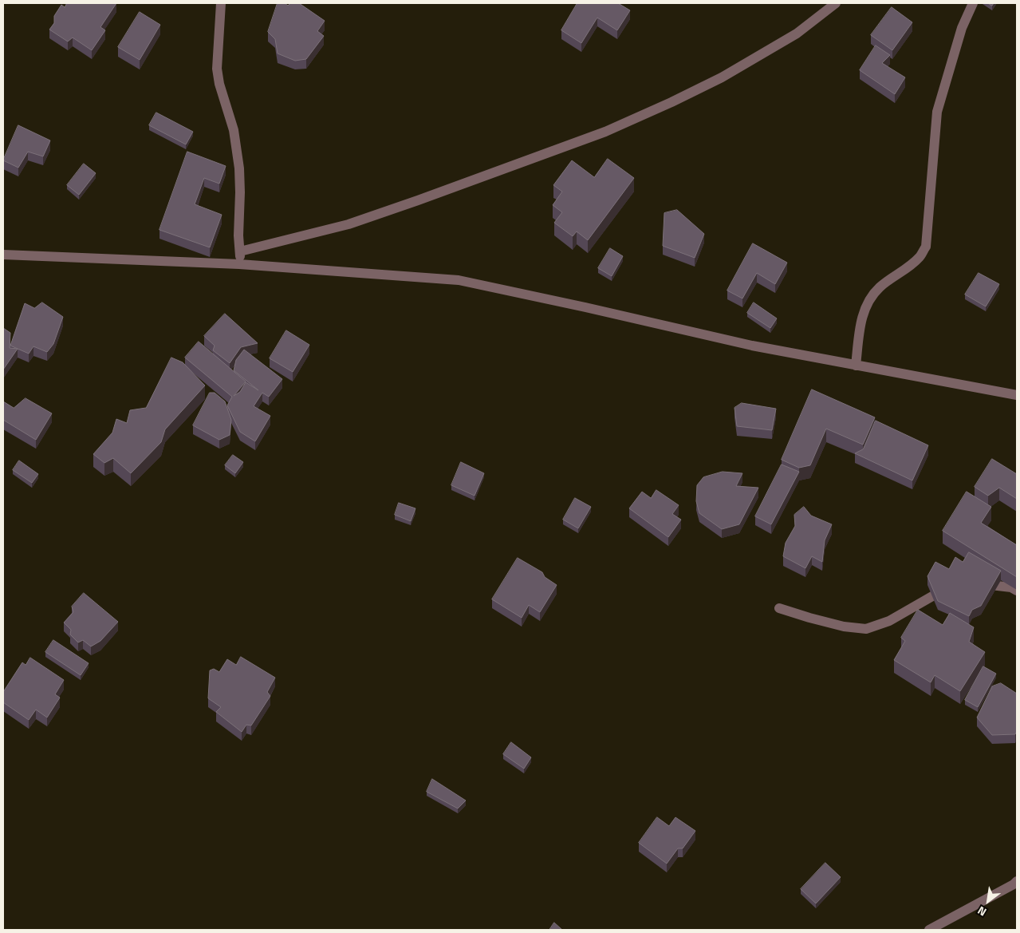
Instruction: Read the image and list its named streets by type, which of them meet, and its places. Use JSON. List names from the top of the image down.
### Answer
{
  "north": "bottom left"
}
